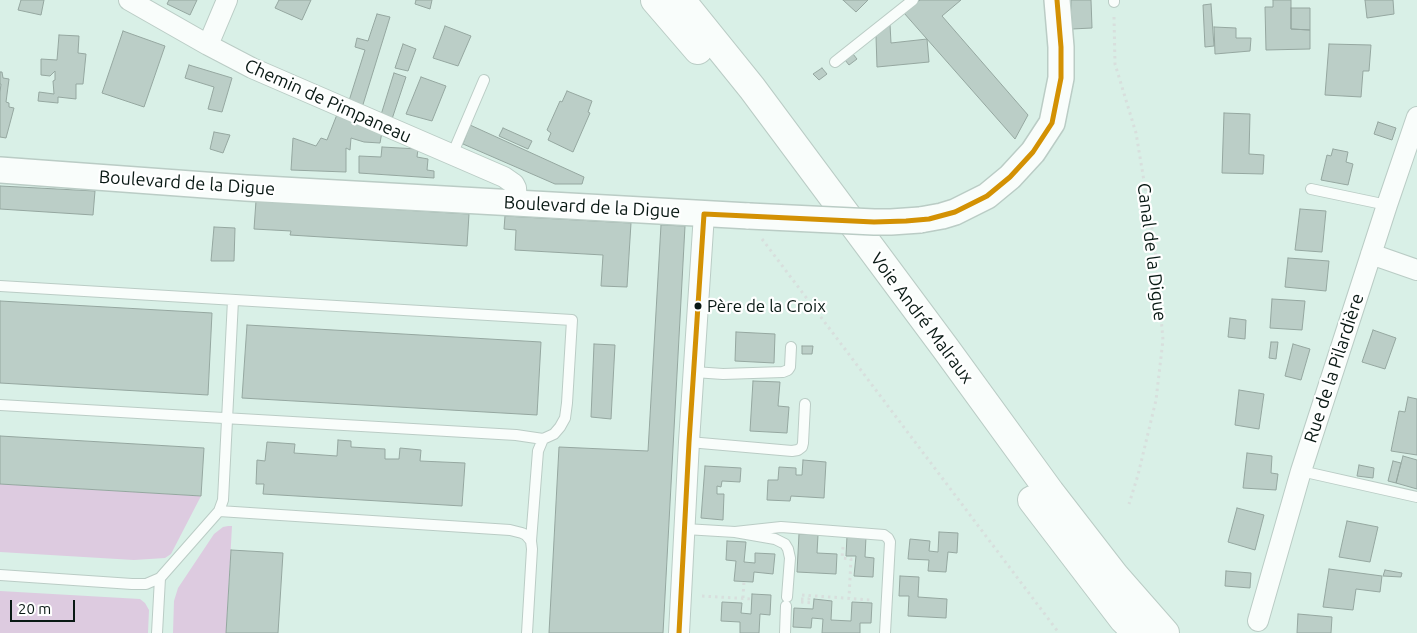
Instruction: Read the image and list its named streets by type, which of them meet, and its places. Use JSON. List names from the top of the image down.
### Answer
{
  "streets": {
    "main road": ["Voie André Malraux"],
    "street": ["Chemin de Pimpaneau", "Boulevard de la Digue", "Rue de la Pilardière"],
    "path": ["Canal de la Digue"]
  },
  "crossings": [
    ["Chemin de Pimpaneau", "Boulevard de la Digue"]
  ],
  "places": ["Père de la Croix"],
  "scale_bar": "20 m"
}
